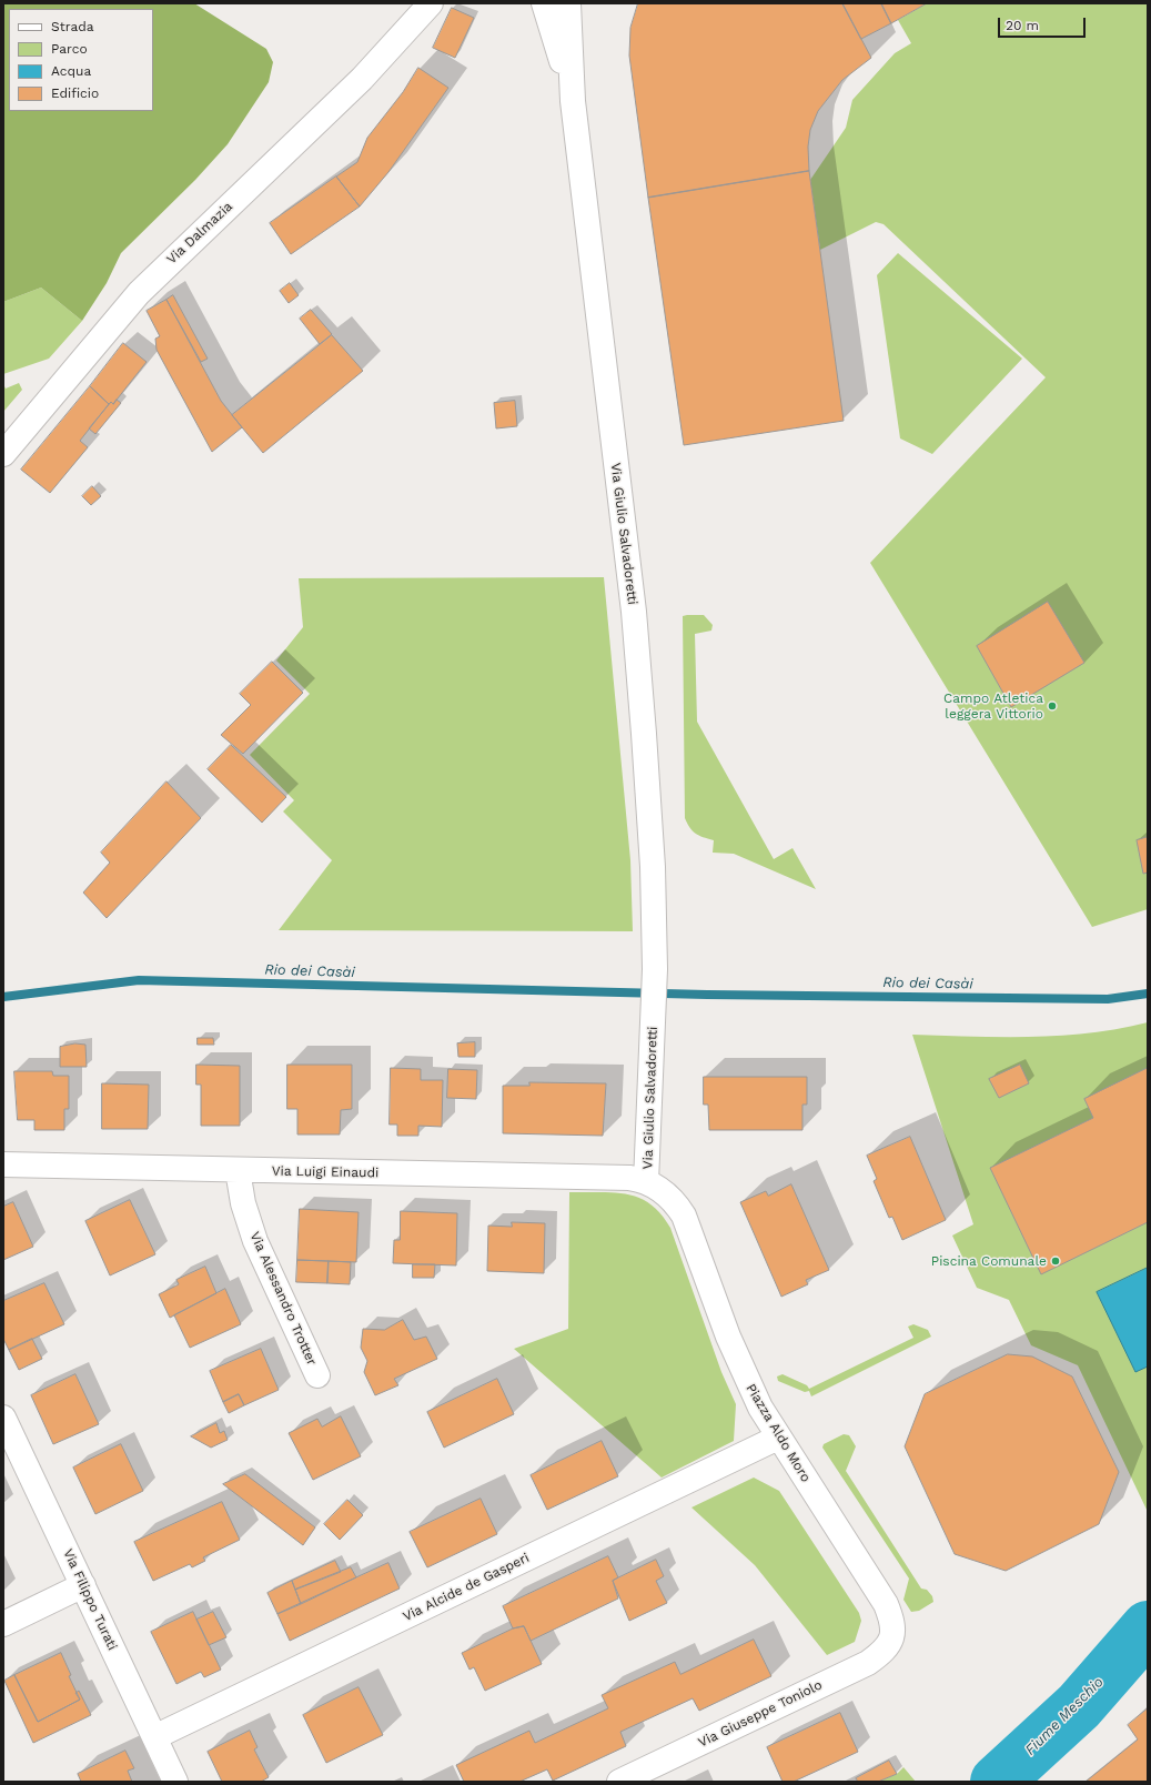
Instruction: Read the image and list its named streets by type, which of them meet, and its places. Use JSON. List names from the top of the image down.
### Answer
{
  "streets": {
    "street": [
      "Via Dalmazia",
      "Via Giulio Salvadoretti",
      "Via Luigi Einaudi",
      "Via Alessandro Trotter",
      "Piazza Aldo Moro",
      "Via Alcide de Gasperi",
      "Via Filippo Turati",
      "Via Giuseppe Toniolo"
    ]
  },
  "crossings": [
    ["Via Giulio Salvadoretti", "Via Luigi Einaudi"],
    ["Via Giulio Salvadoretti", "Piazza Aldo Moro"],
    ["Via Luigi Einaudi", "Via Alessandro Trotter"],
    ["Via Luigi Einaudi", "Piazza Aldo Moro"],
    ["Piazza Aldo Moro", "Via Alcide de Gasperi"],
    ["Piazza Aldo Moro", "Via Giuseppe Toniolo"],
    ["Via Alcide de Gasperi", "Via Filippo Turati"]
  ],
  "water": ["Rio dei Casài", "Fiume Meschio"],
  "places": ["Campo Atletica leggera Vittorio", "Piscina Comunale"],
  "legend": [
    "Strada",
    "Parco",
    "Acqua",
    "Edificio"
  ],
  "scale_bar": "20 m"
}
